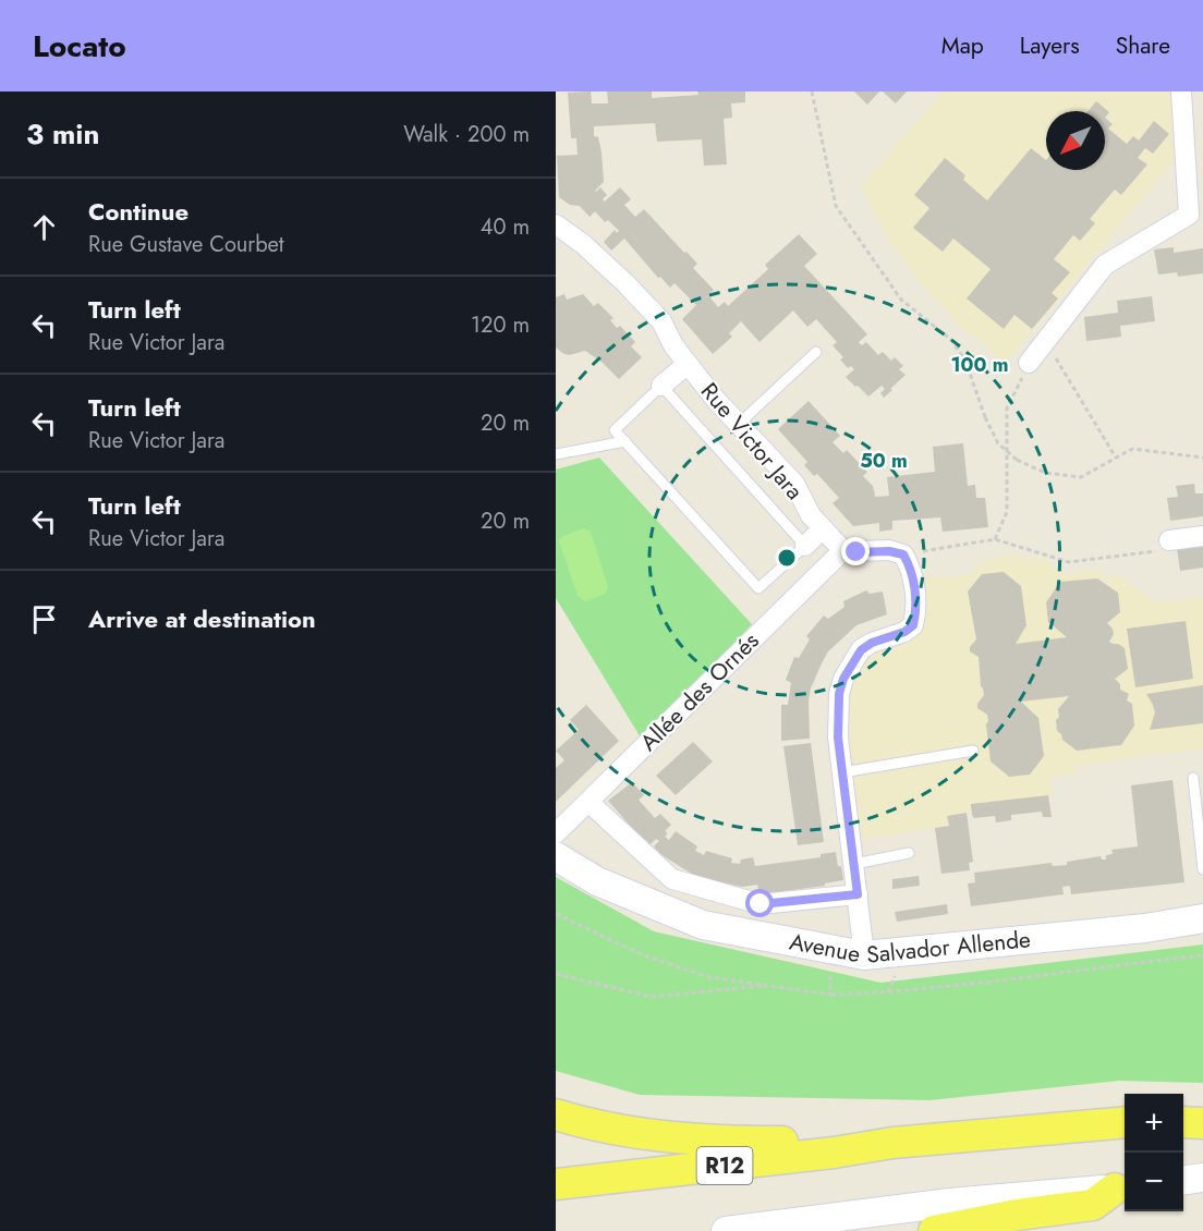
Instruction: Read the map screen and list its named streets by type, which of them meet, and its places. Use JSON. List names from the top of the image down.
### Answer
{
  "streets": {
    "main road": ["R12"],
    "street": ["Rue Victor Jara", "Allée des Ornés", "Avenue Salvador Allende"]
  },
  "crossings": [
    ["Rue Victor Jara", "Allée des Ornés"]
  ],
  "north": "bottom left",
  "page": {
    "header": "Locato",
    "nav": ["Map", "Layers", "Share"],
    "heading": ["3 min", "Walk · 200 m"],
    "list": [
      ["Continue", "Rue Gustave Courbet", "40 m"],
      ["Turn left", "Rue Victor Jara", "120 m"],
      ["Turn left", "Rue Victor Jara", "20 m"],
      ["Turn left", "Rue Victor Jara", "20 m"],
      "Arrive at destination"
    ],
    "map_buttons": ["+", "−"]
  },
  "rings": ["100 m", "50 m"]
}
